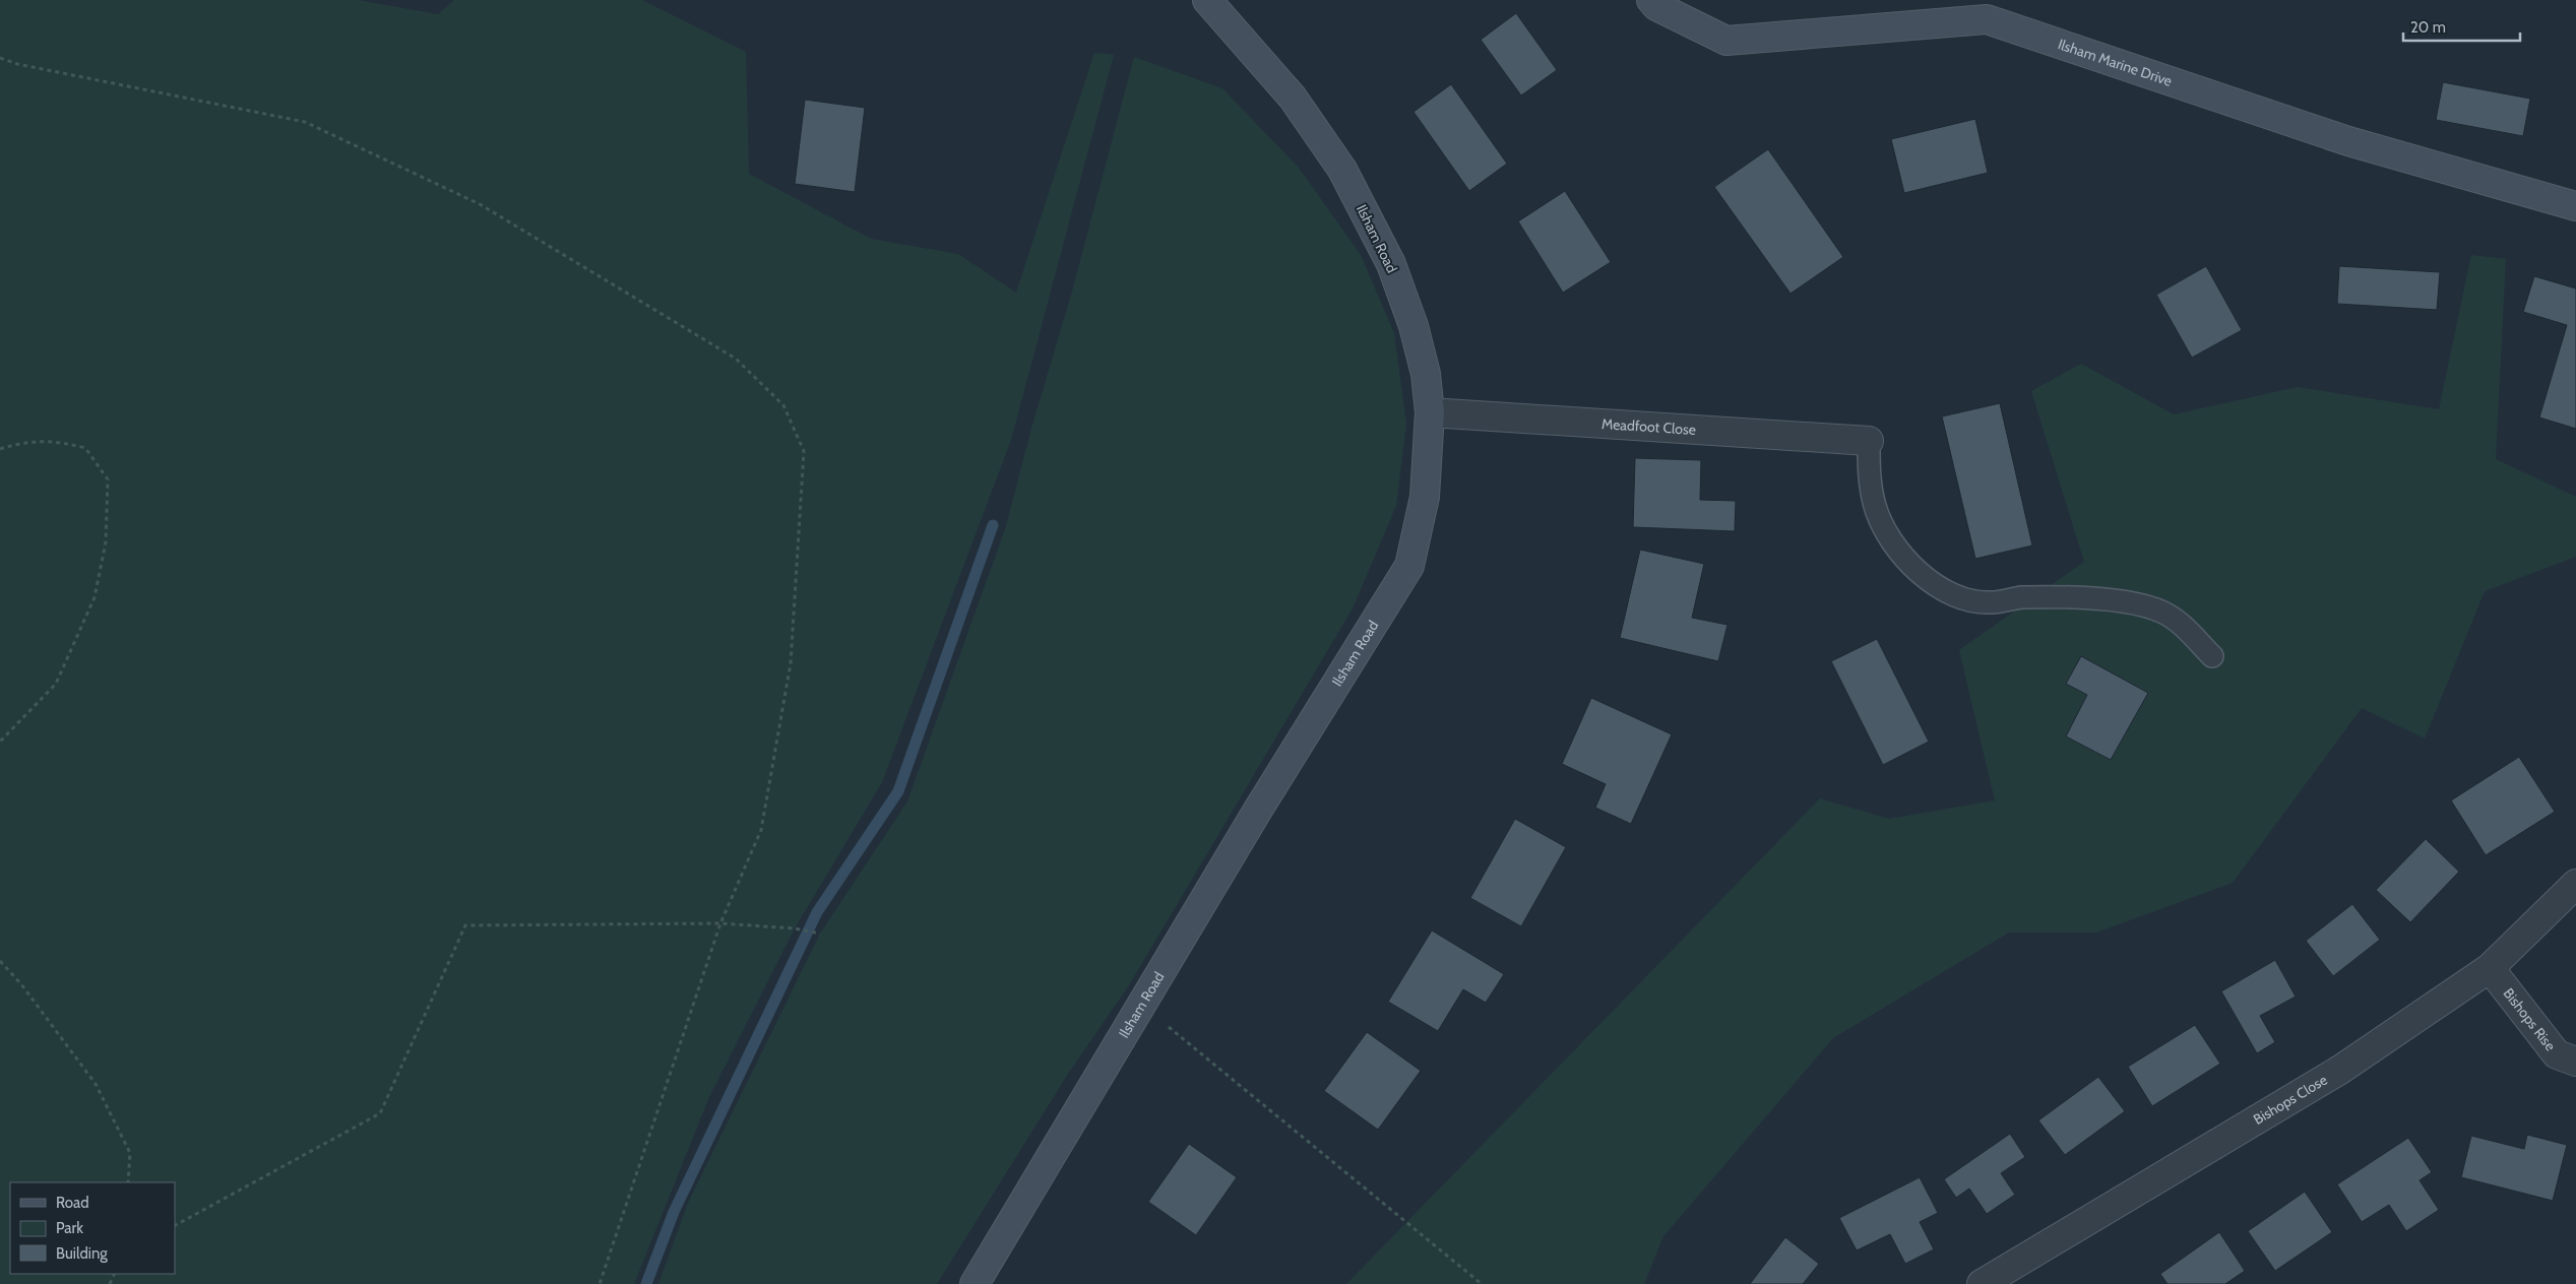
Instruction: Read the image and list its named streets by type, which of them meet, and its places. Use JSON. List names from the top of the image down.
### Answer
{
  "streets": {
    "street": [
      "Ilsham Marine Drive",
      "Ilsham Road",
      "Meadfoot Close",
      "Bishops Rise",
      "Bishops Close"
    ]
  },
  "crossings": [
    ["Ilsham Road", "Meadfoot Close"],
    ["Bishops Rise", "Bishops Close"]
  ],
  "legend": ["Road", "Park", "Building"],
  "scale_bar": "20 m"
}
